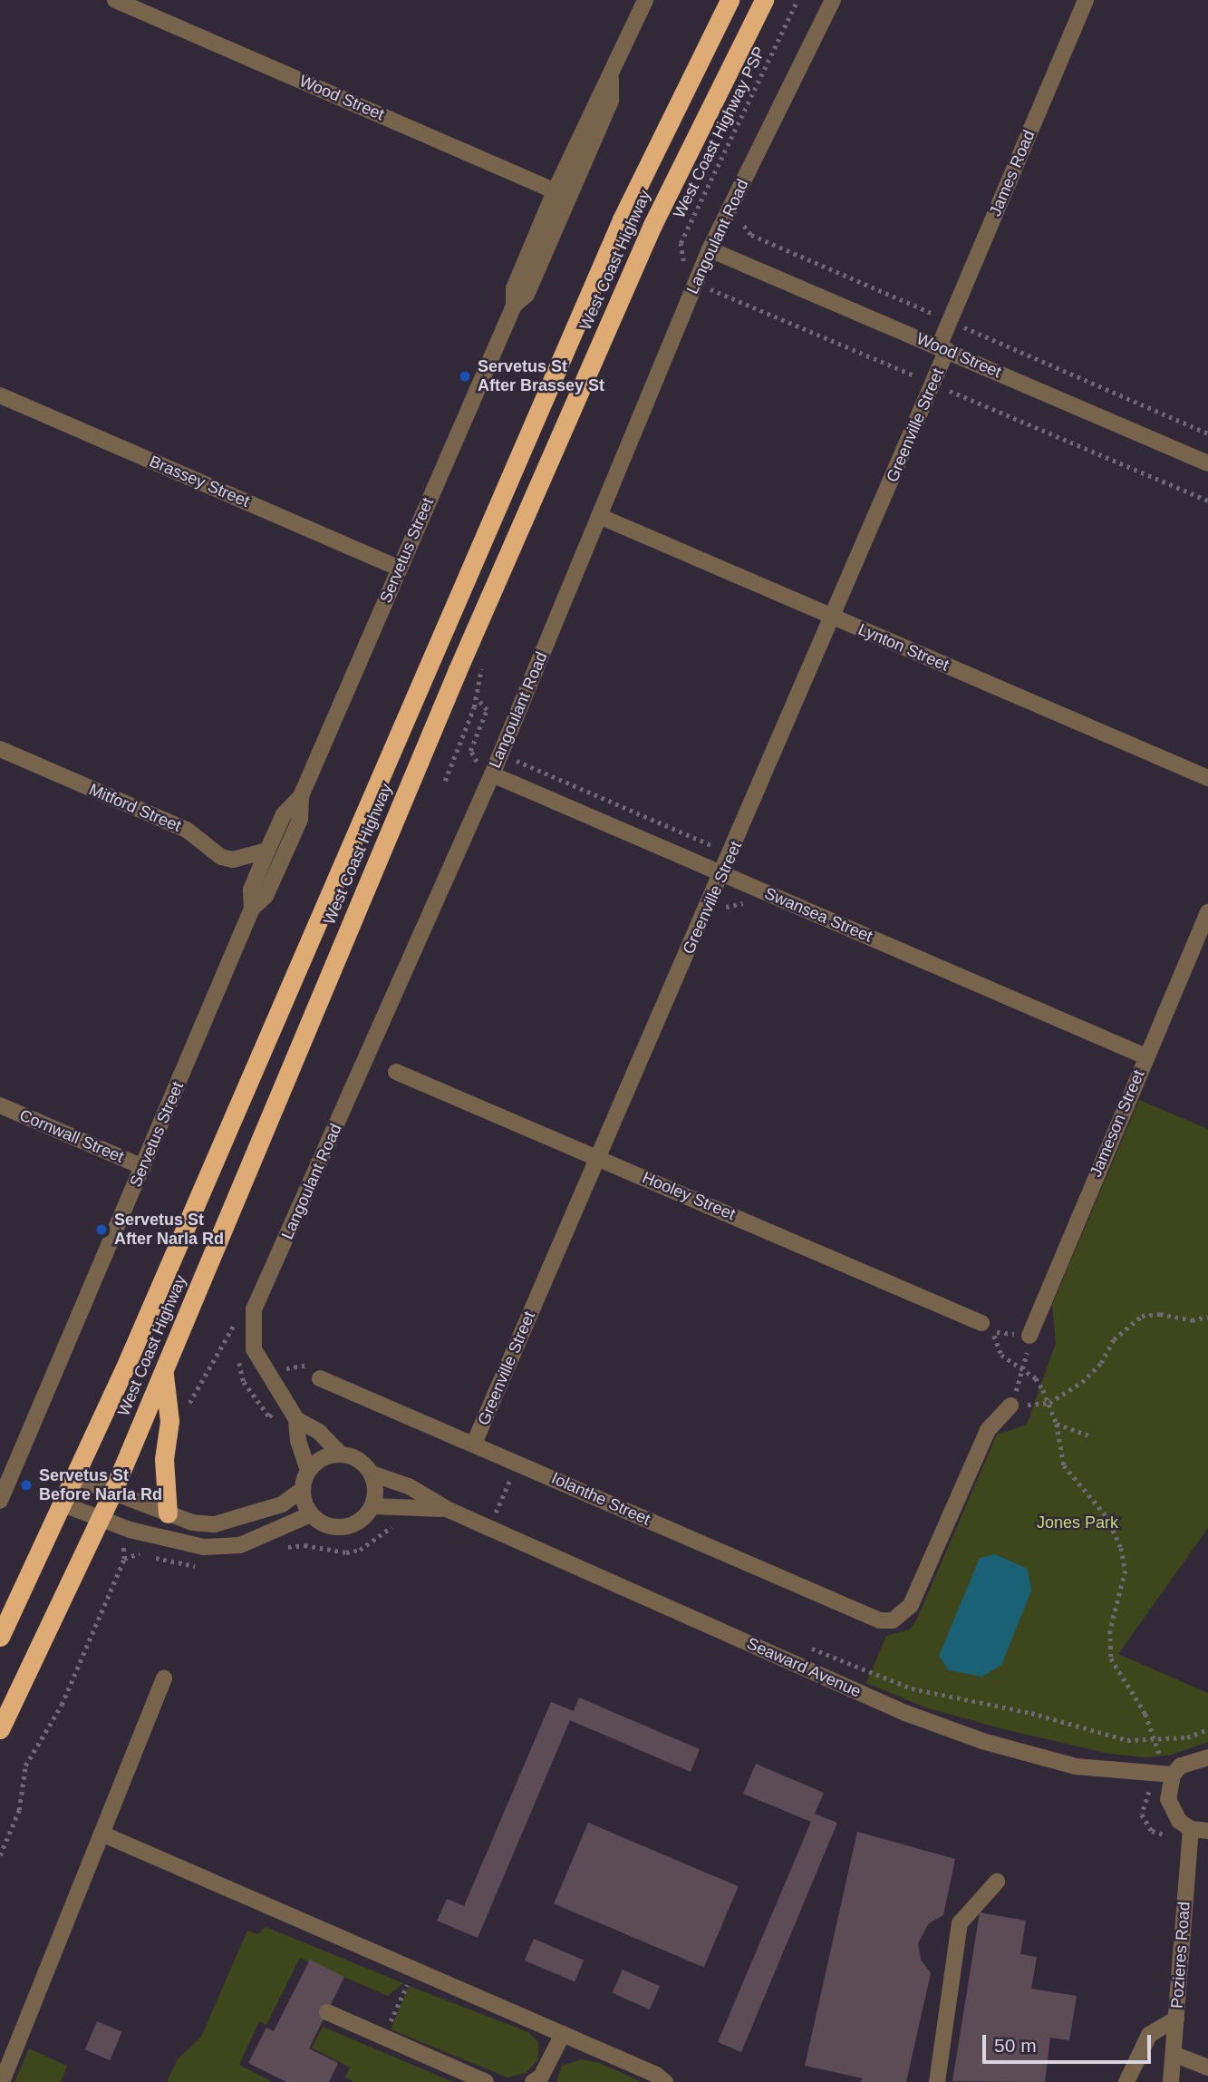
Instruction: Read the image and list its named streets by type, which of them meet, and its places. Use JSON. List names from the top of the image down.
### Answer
{
  "streets": {
    "highway": ["West Coast Highway"],
    "street": [
      "Wood Street",
      "James Road",
      "Langoulant Road",
      "Greenville Street",
      "Brassey Street",
      "Servetus Street",
      "Lynton Street",
      "Mitford Street",
      "Swansea Street",
      "Jameson Street",
      "Cornwall Street",
      "Hooley Street",
      "Iolanthe Street",
      "Seaward Avenue",
      "Pozieres Road"
    ],
    "path": ["West Coast Highway PSP"]
  },
  "crossings": [
    ["Wood Street", "James Road"],
    ["Wood Street", "Langoulant Road"],
    ["Wood Street", "Greenville Street"],
    ["Wood Street", "Servetus Street"],
    ["James Road", "Greenville Street"],
    ["Langoulant Road", "Lynton Street"],
    ["Langoulant Road", "Swansea Street"],
    ["Langoulant Road", "Seaward Avenue"],
    ["Greenville Street", "Lynton Street"],
    ["Greenville Street", "Swansea Street"],
    ["Greenville Street", "Hooley Street"],
    ["Greenville Street", "Iolanthe Street"],
    ["Brassey Street", "Servetus Street"],
    ["Servetus Street", "Mitford Street"],
    ["Servetus Street", "Cornwall Street"],
    ["Swansea Street", "Jameson Street"]
  ],
  "parks": ["Jones Park"],
  "places": ["Servetus St After Brassey St", "Servetus St After Narla Rd", "Servetus St Before Narla Rd"],
  "scale_bar": "50 m"
}
